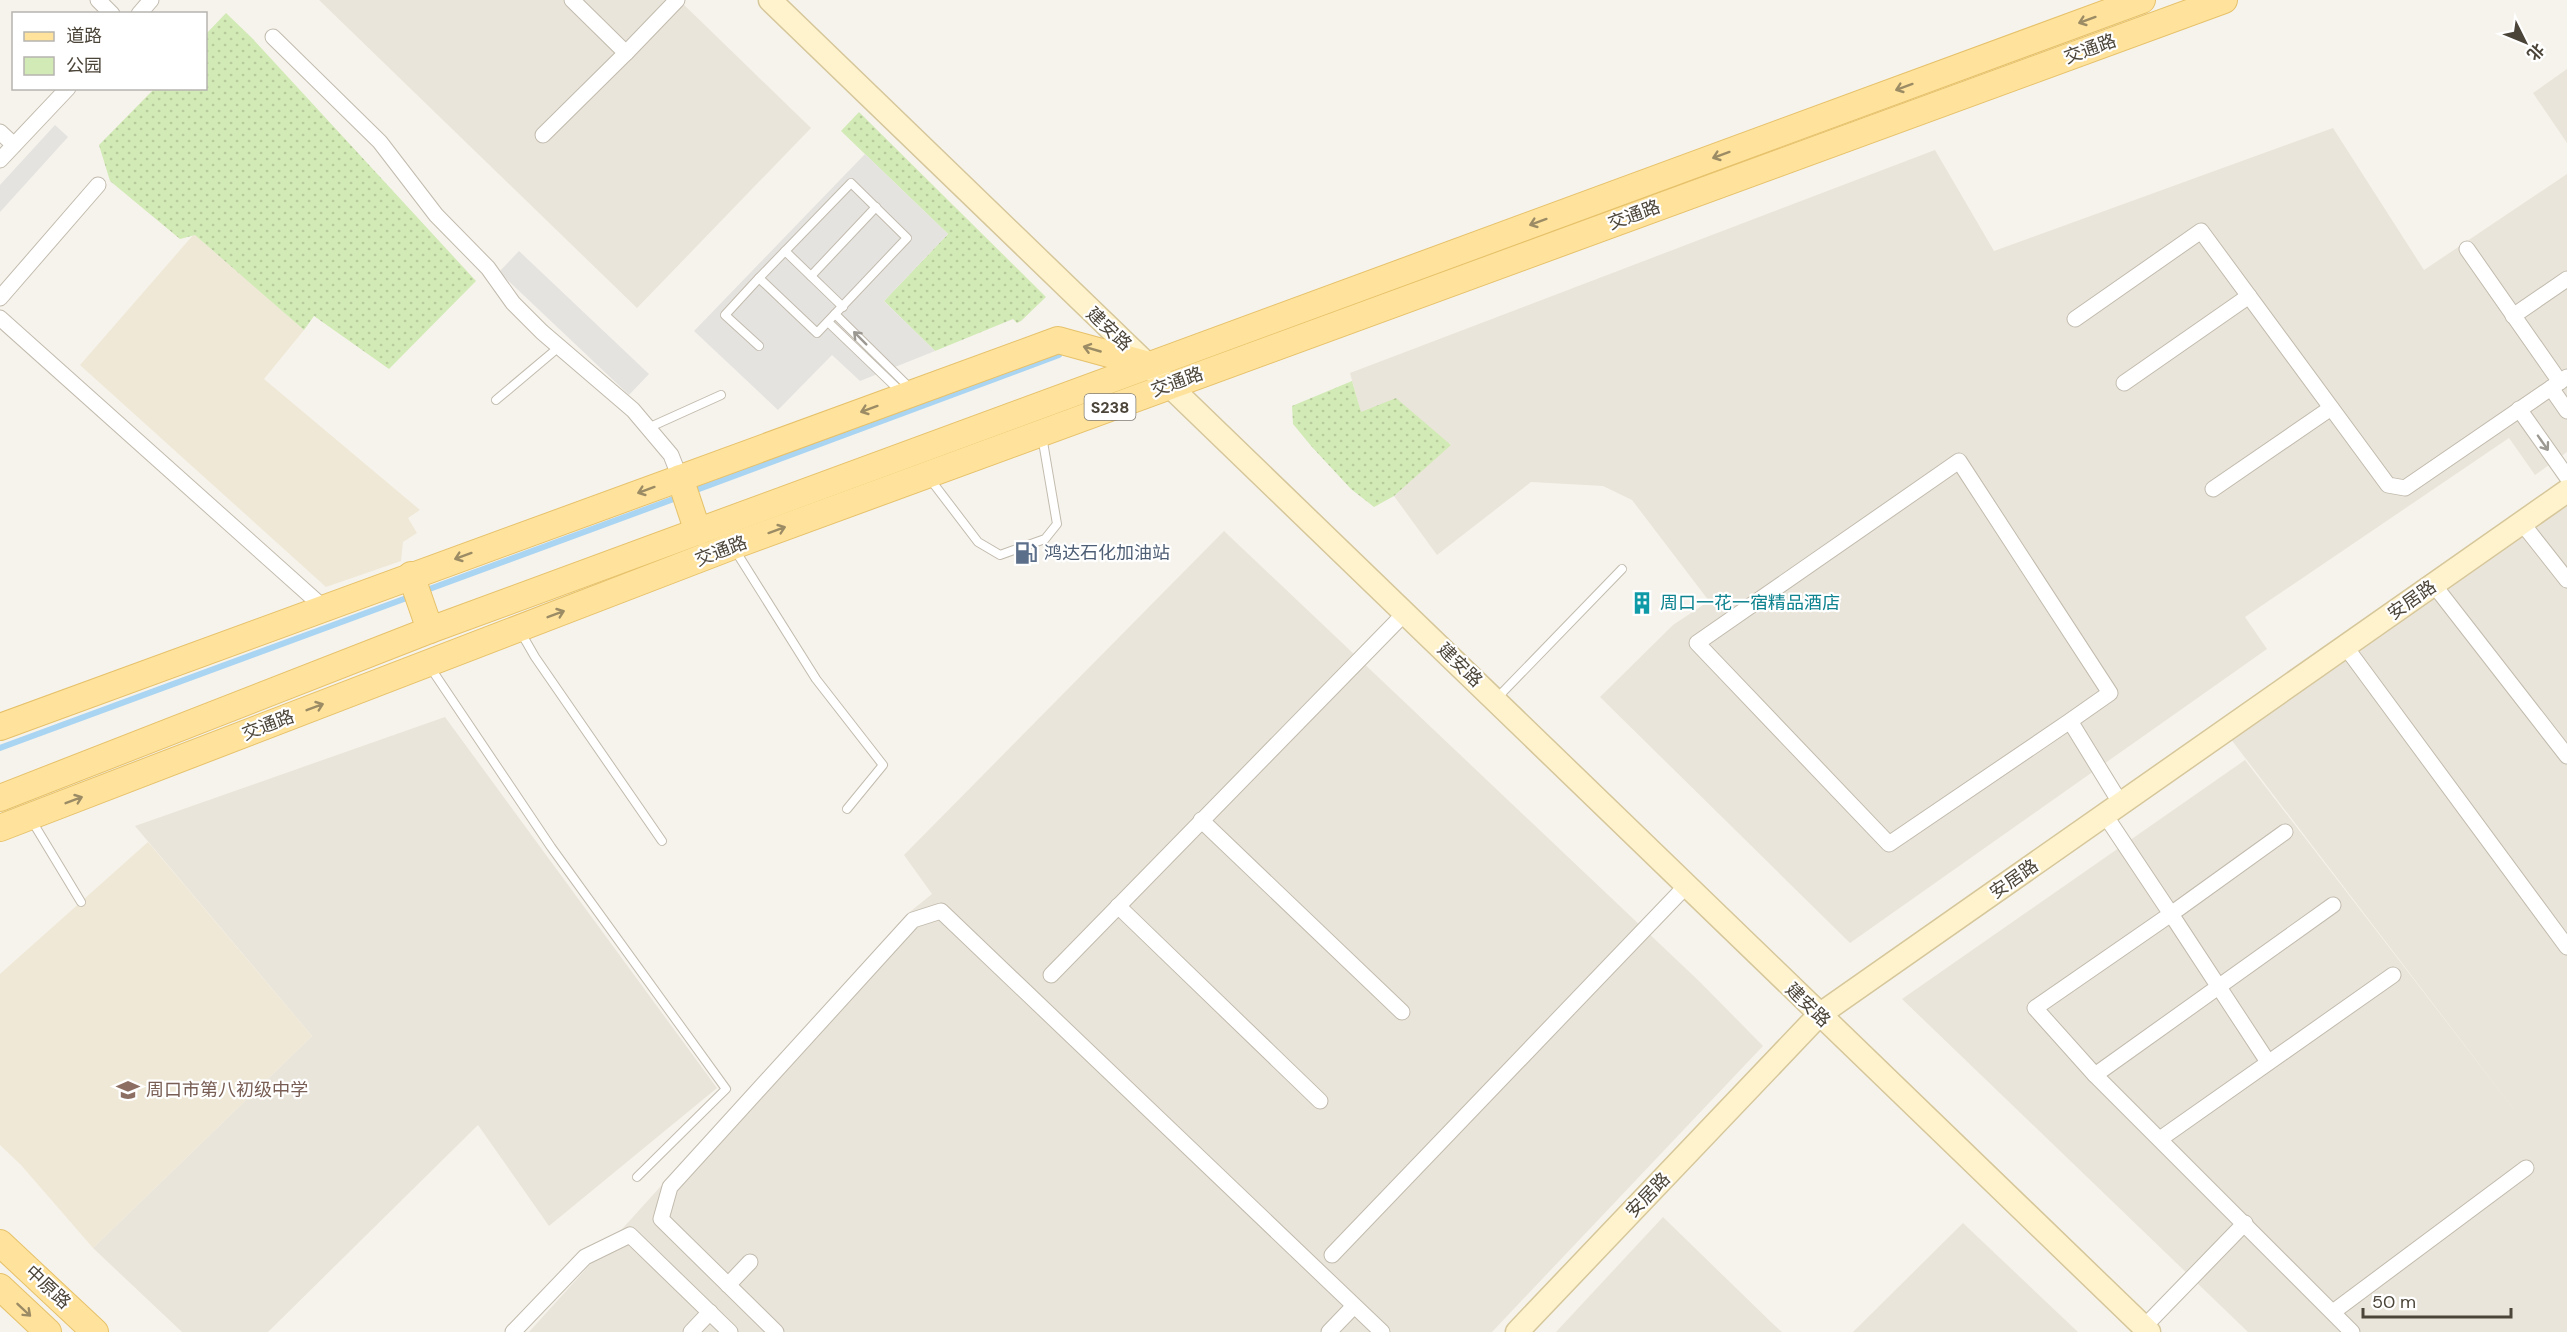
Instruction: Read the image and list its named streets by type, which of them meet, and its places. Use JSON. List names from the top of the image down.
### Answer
{
  "streets": {
    "main road": ["交通路", "S238", "中原路"],
    "street": ["建安路", "安居路"]
  },
  "crossings": [
    ["交通路", "建安路"],
    ["建安路", "安居路"]
  ],
  "places": {
    "fuel station": ["鸿达石化加油站"],
    "building": ["周口一花一宿精品酒店"],
    "school or university": ["周口市第八初级中学"]
  },
  "legend": ["道路", "公园"],
  "scale_bar": "50 m",
  "north": "bottom right"
}
